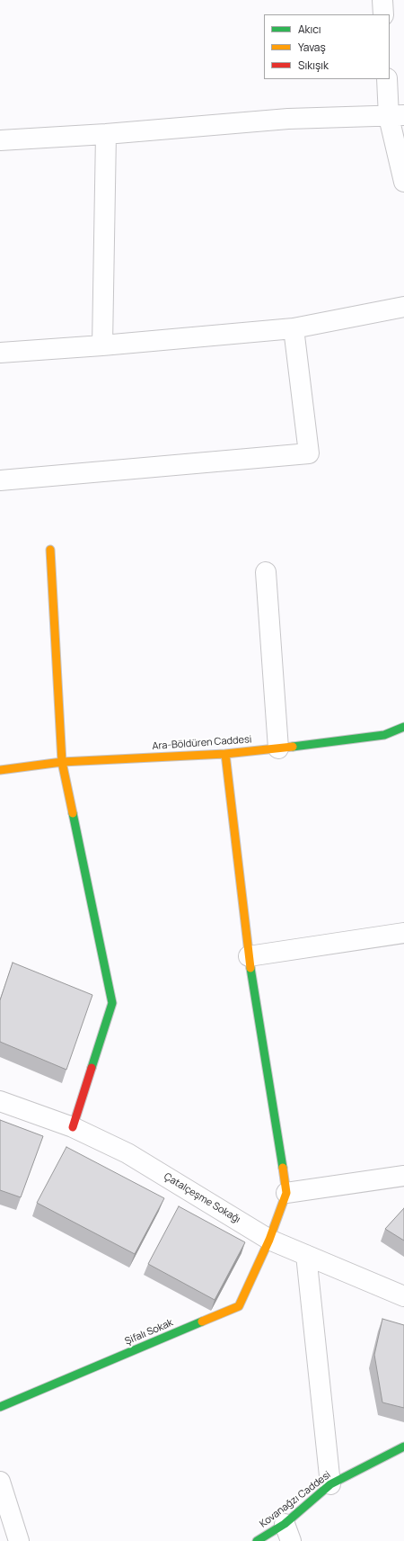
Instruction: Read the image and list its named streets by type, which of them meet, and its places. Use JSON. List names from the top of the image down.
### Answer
{
  "streets": {
    "street": [
      "Ara-Böldüren Caddesi",
      "Çatalçeşme Sokağı",
      "Şifalı Sokak",
      "Kovanağzı Caddesi"
    ]
  },
  "crossings": [
    ["Çatalçeşme Sokağı", "Şifalı Sokak"]
  ],
  "legend": ["Akıcı", "Yavaş", "Sıkışık"]
}
